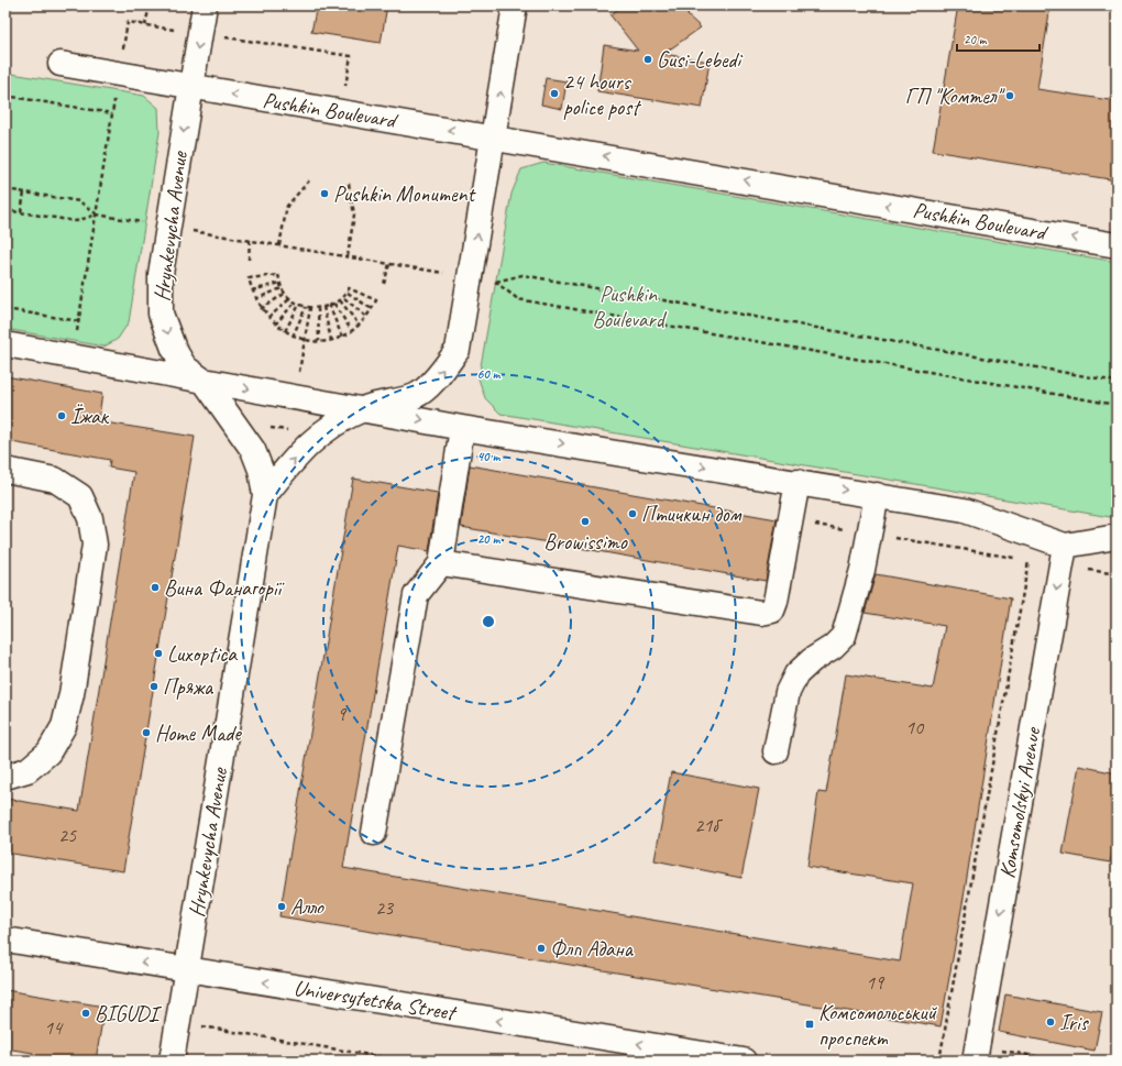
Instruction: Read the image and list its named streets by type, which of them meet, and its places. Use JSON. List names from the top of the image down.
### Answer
{
  "streets": {
    "street": [
      "Pushkin Boulevard",
      "Hrynkevycha Avenue",
      "Komsomolskyi Avenue",
      "Universytetska Street"
    ]
  },
  "crossings": [
    ["Pushkin Boulevard", "Hrynkevycha Avenue"],
    ["Hrynkevycha Avenue", "Universytetska Street"]
  ],
  "one_way": ["Pushkin Boulevard", "Komsomolskyi Avenue", "Universytetska Street"],
  "parks": ["Pushkin Boulevard"],
  "places": {
    "other": [
      "Gusi-Lebedi",
      "24 hours police post",
      "ГП \"Комтел\"",
      "Pushkin Monument",
      "Їжак",
      "Птичкин дом",
      "Browissimo",
      "Вина Фанагорії",
      "Luxoptica",
      "Пряжа",
      "Home Made",
      "Алло",
      "Флп Адана",
      "BIGUDI",
      "Iris"
    ],
    "transit": ["Комсомольський проспект"]
  },
  "house_numbers": [
    "9",
    "10",
    "21б",
    "25",
    "23",
    "19",
    "14"
  ],
  "scale_bar": "20 m",
  "rings": ["60 m", "40 m", "20 m"]
}
